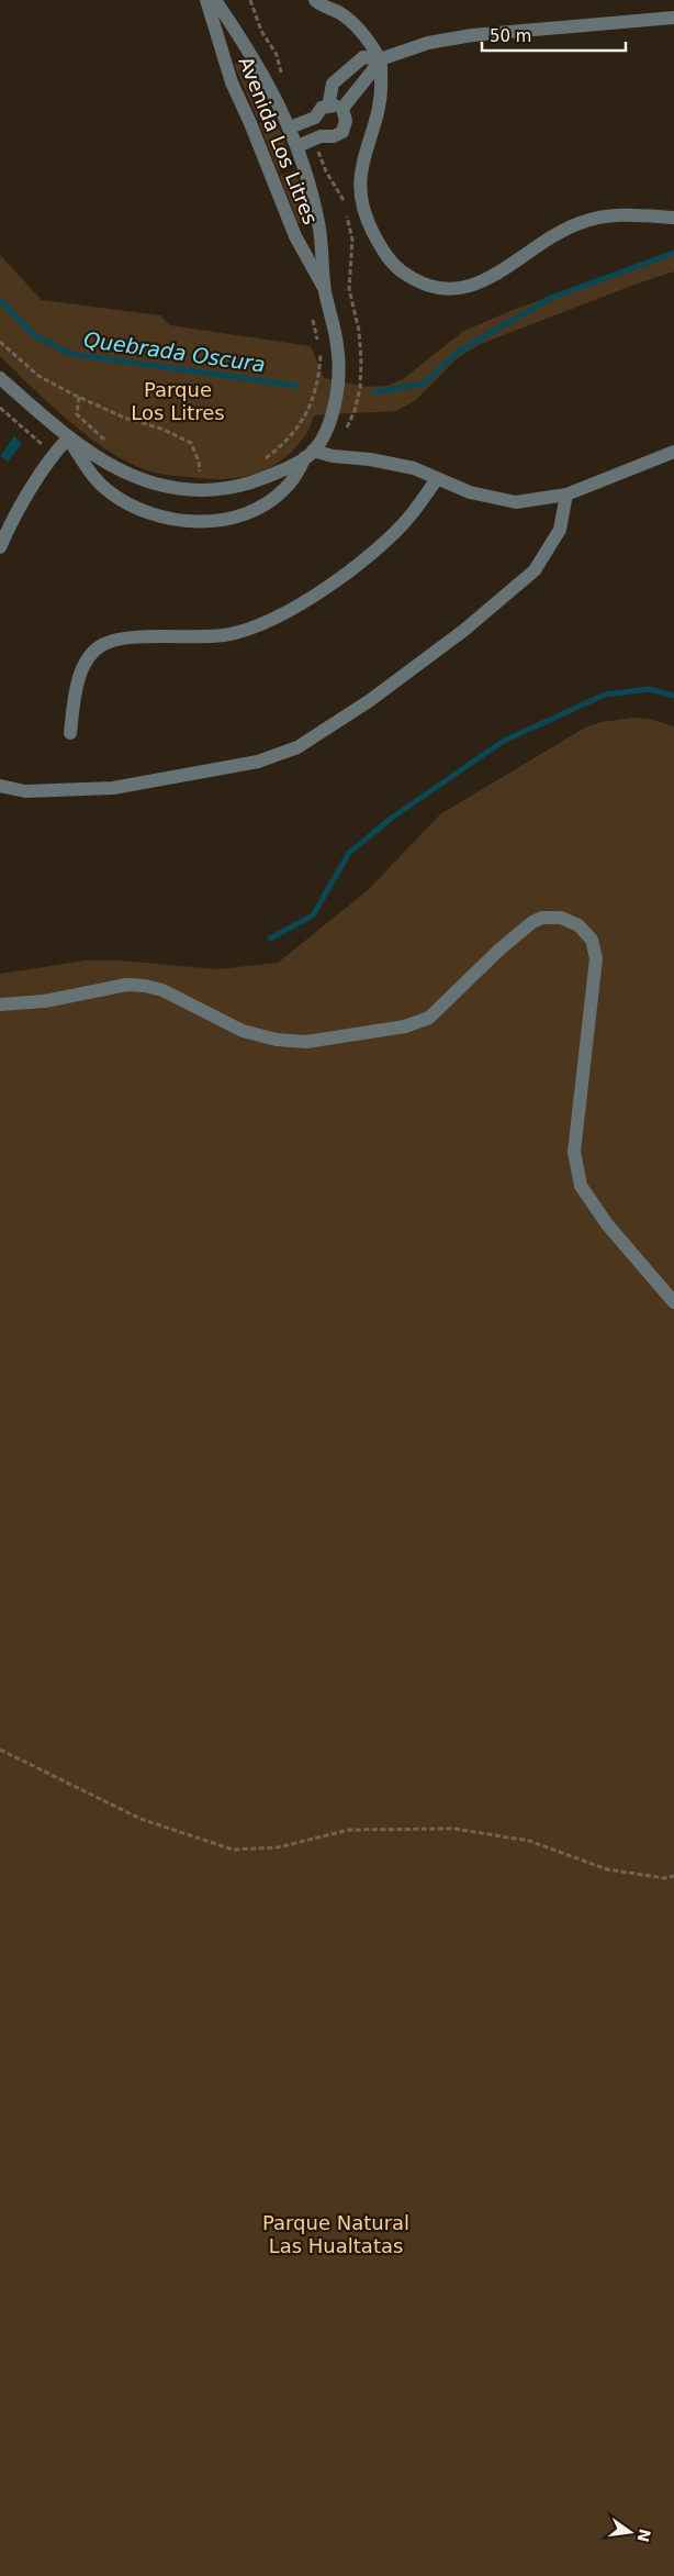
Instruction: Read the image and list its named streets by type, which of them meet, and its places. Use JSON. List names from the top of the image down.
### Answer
{
  "streets": {
    "street": ["Avenida Los Litres"]
  },
  "water": ["Quebrada Oscura"],
  "parks": ["Parque Los Litres", "Parque Natural Las Hualtatas"],
  "scale_bar": "50 m",
  "north": "right"
}
